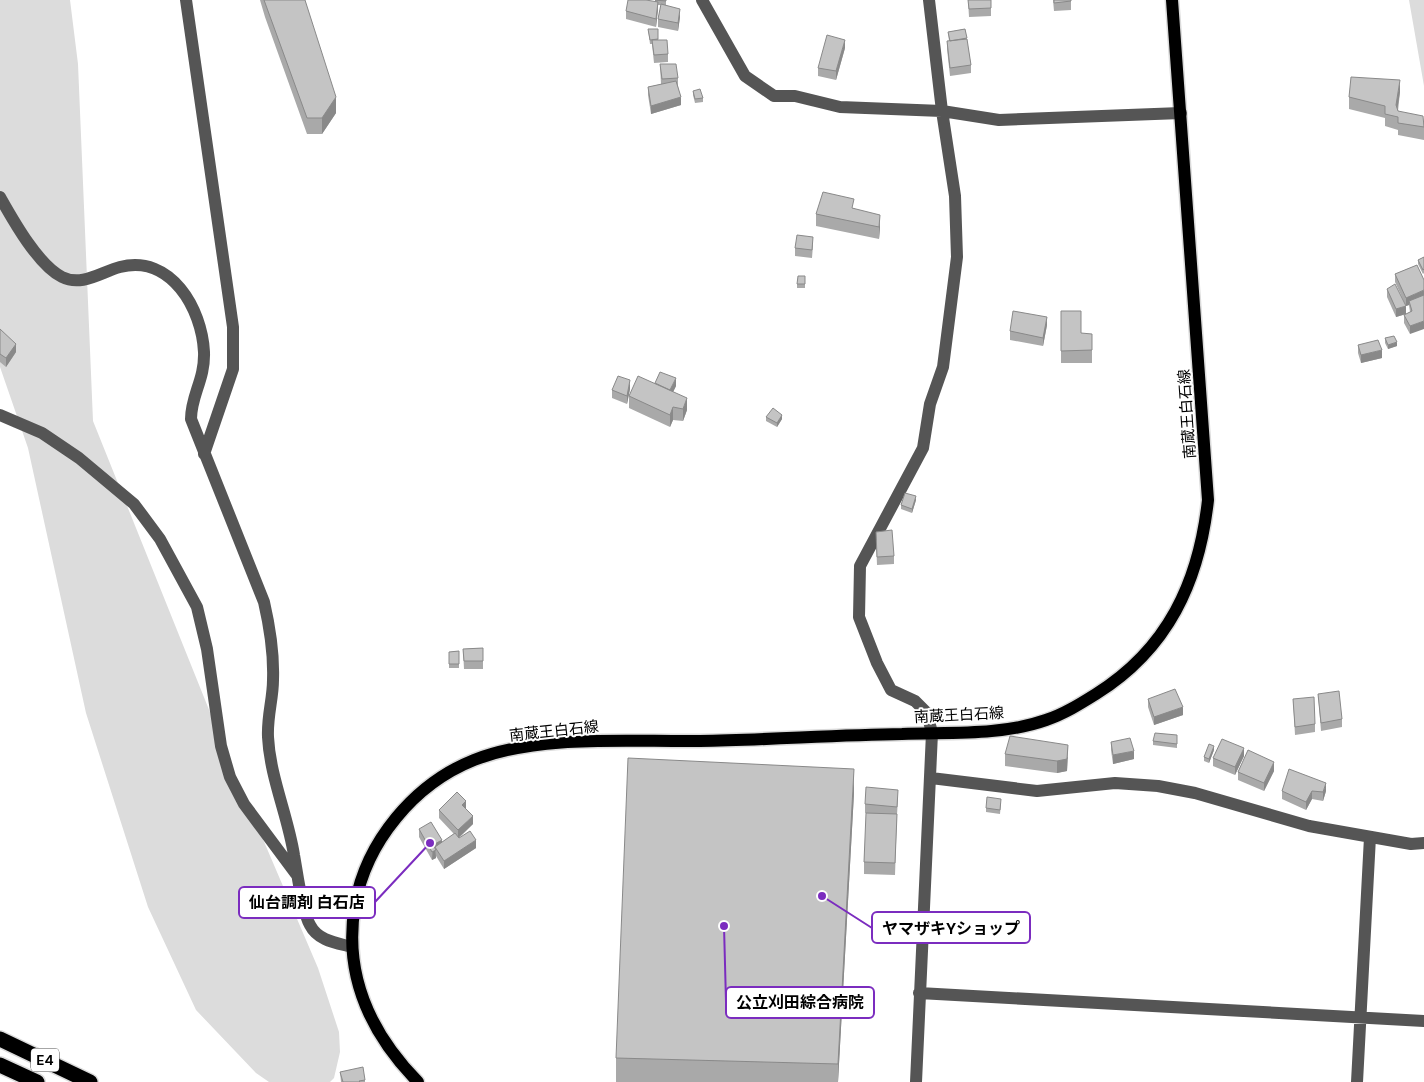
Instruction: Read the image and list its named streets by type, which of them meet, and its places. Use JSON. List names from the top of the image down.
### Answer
{
  "streets": {
    "highway": ["E4"],
    "main road": ["南蔵王白石線"]
  },
  "places": ["仙台調剤 白石店", "ヤマザキYショップ", "公立刈田綜合病院"]
}
